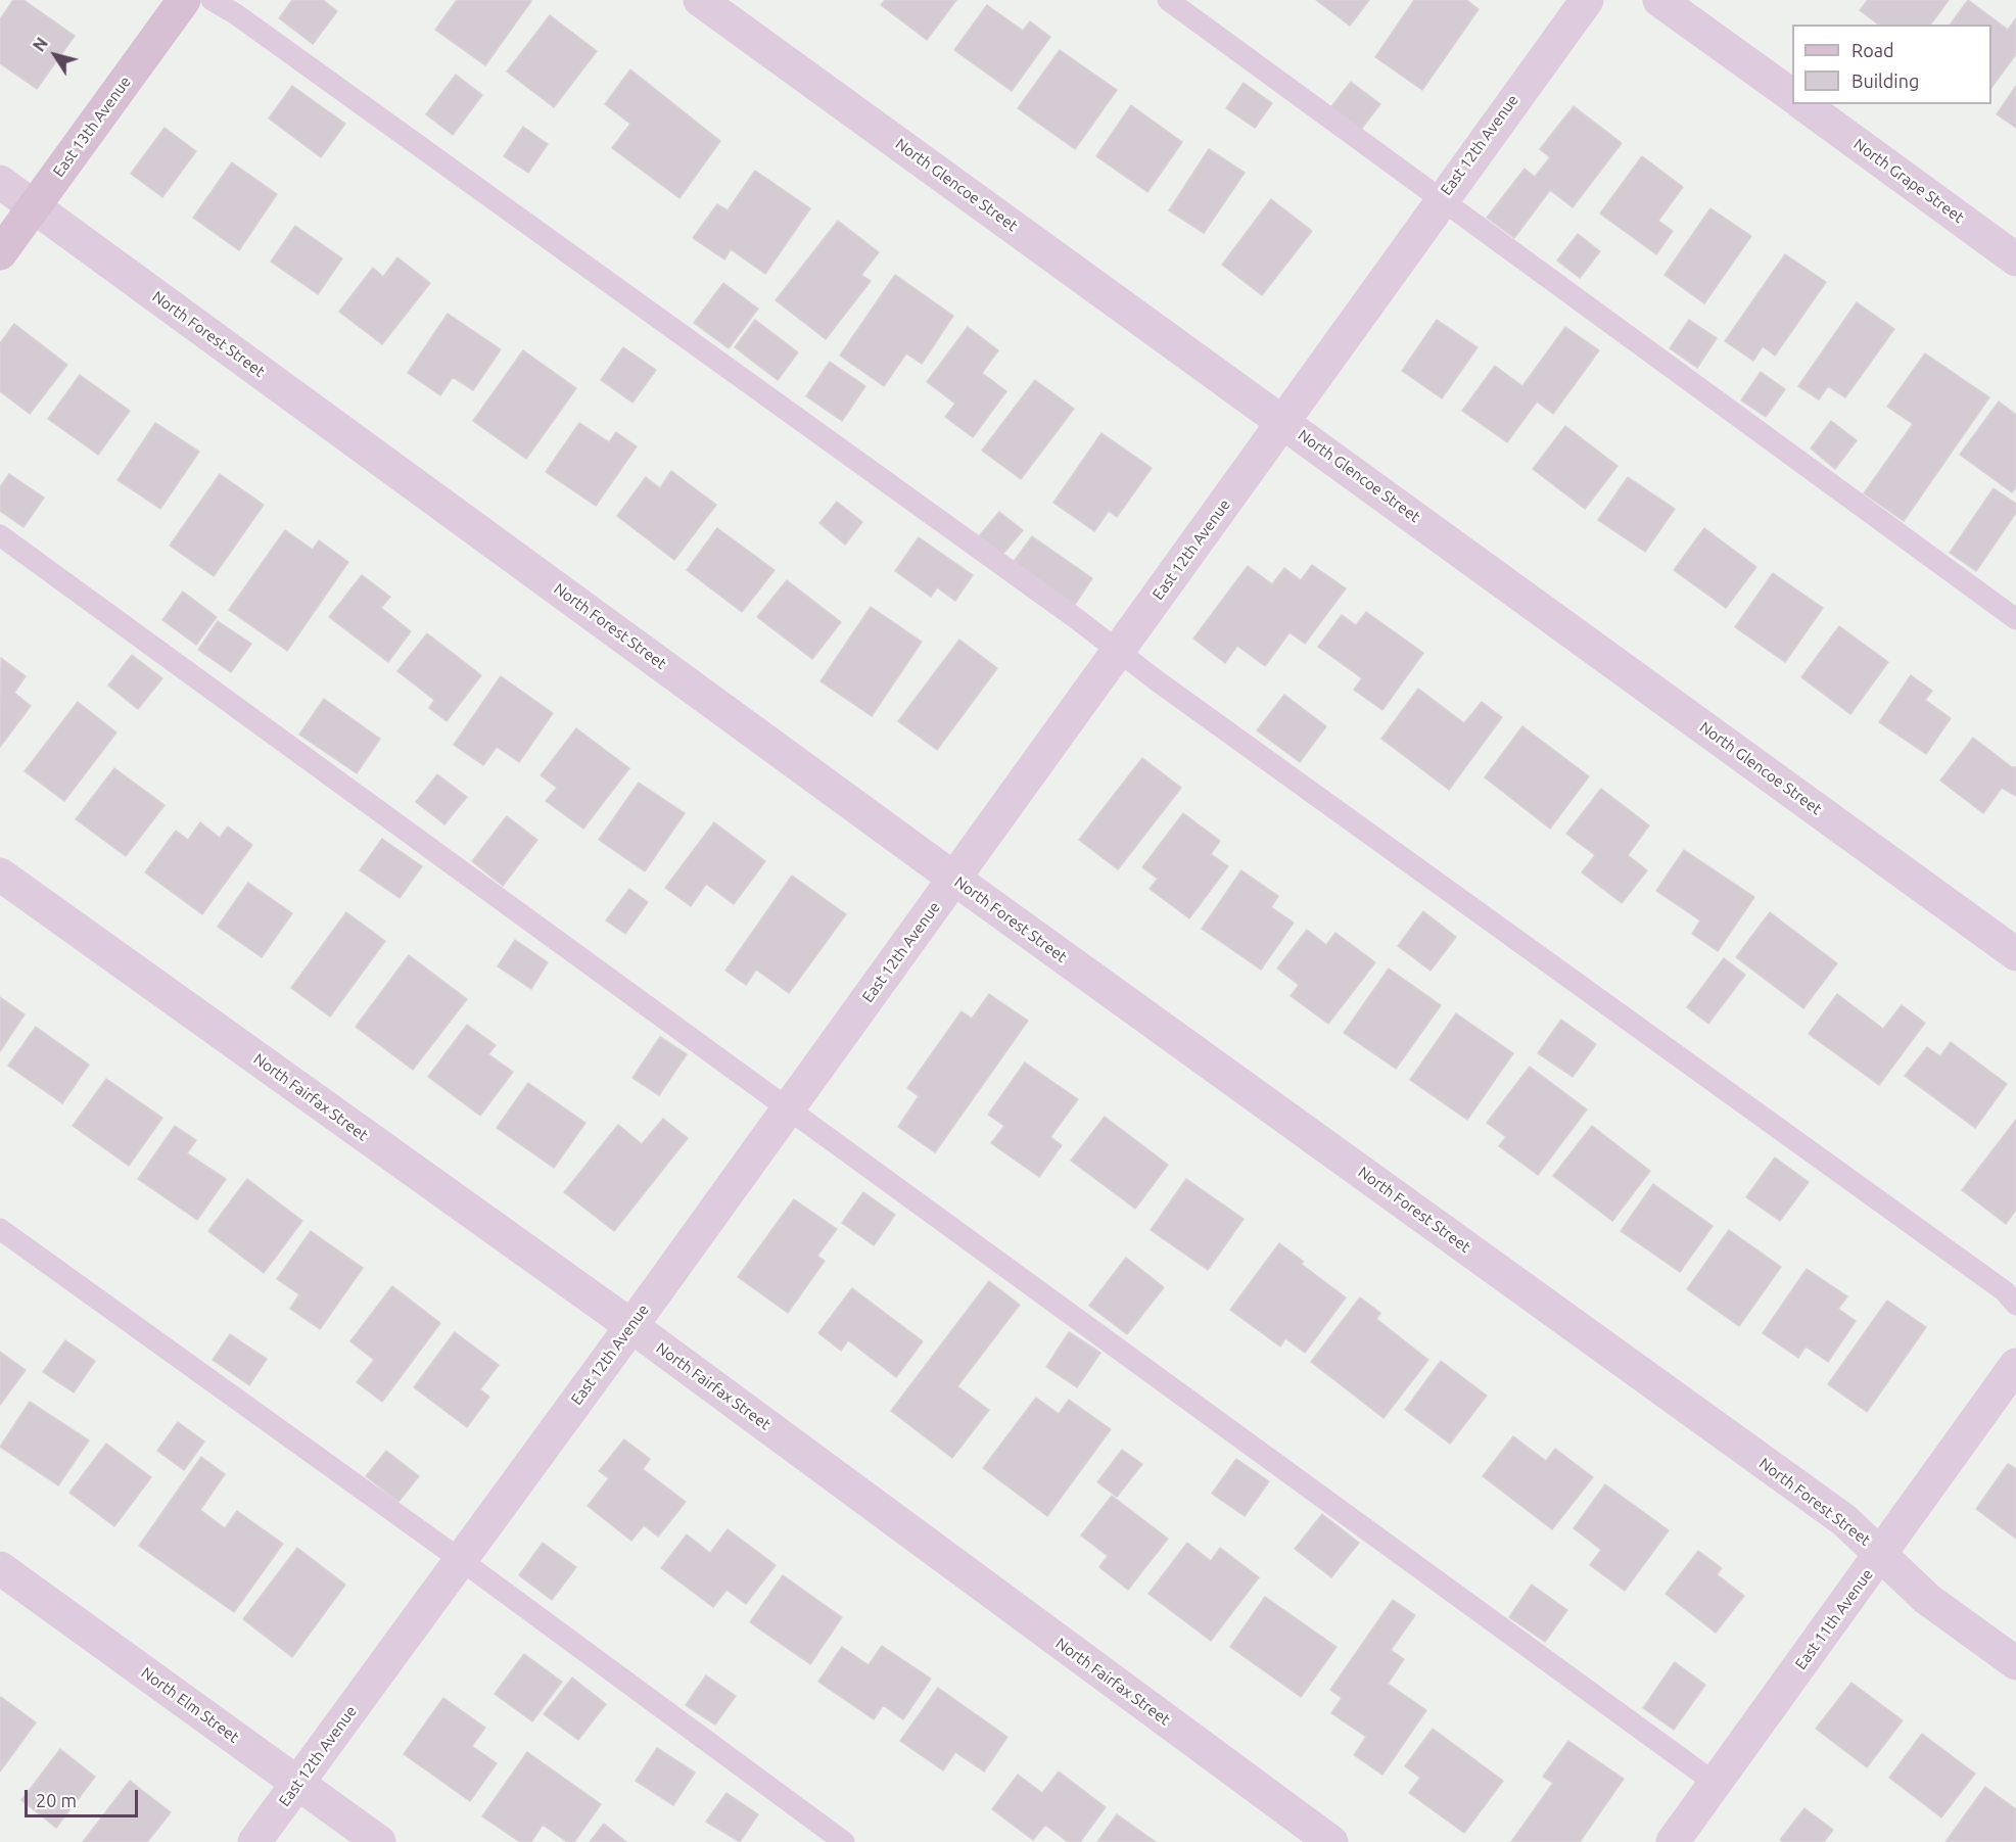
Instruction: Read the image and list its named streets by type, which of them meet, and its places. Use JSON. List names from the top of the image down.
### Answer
{
  "streets": {
    "main road": ["East 13th Avenue"],
    "street": [
      "East 12th Avenue",
      "North Grape Street",
      "North Glencoe Street",
      "North Forest Street",
      "North Fairfax Street",
      "East 11th Avenue",
      "North Elm Street"
    ]
  },
  "crossings": [
    ["East 13th Avenue", "North Forest Street"],
    ["East 12th Avenue", "North Glencoe Street"],
    ["East 12th Avenue", "North Forest Street"],
    ["East 12th Avenue", "North Fairfax Street"],
    ["East 12th Avenue", "North Elm Street"],
    ["North Forest Street", "East 11th Avenue"]
  ],
  "legend": ["Road", "Building"],
  "scale_bar": "20 m",
  "north": "top left"
}
